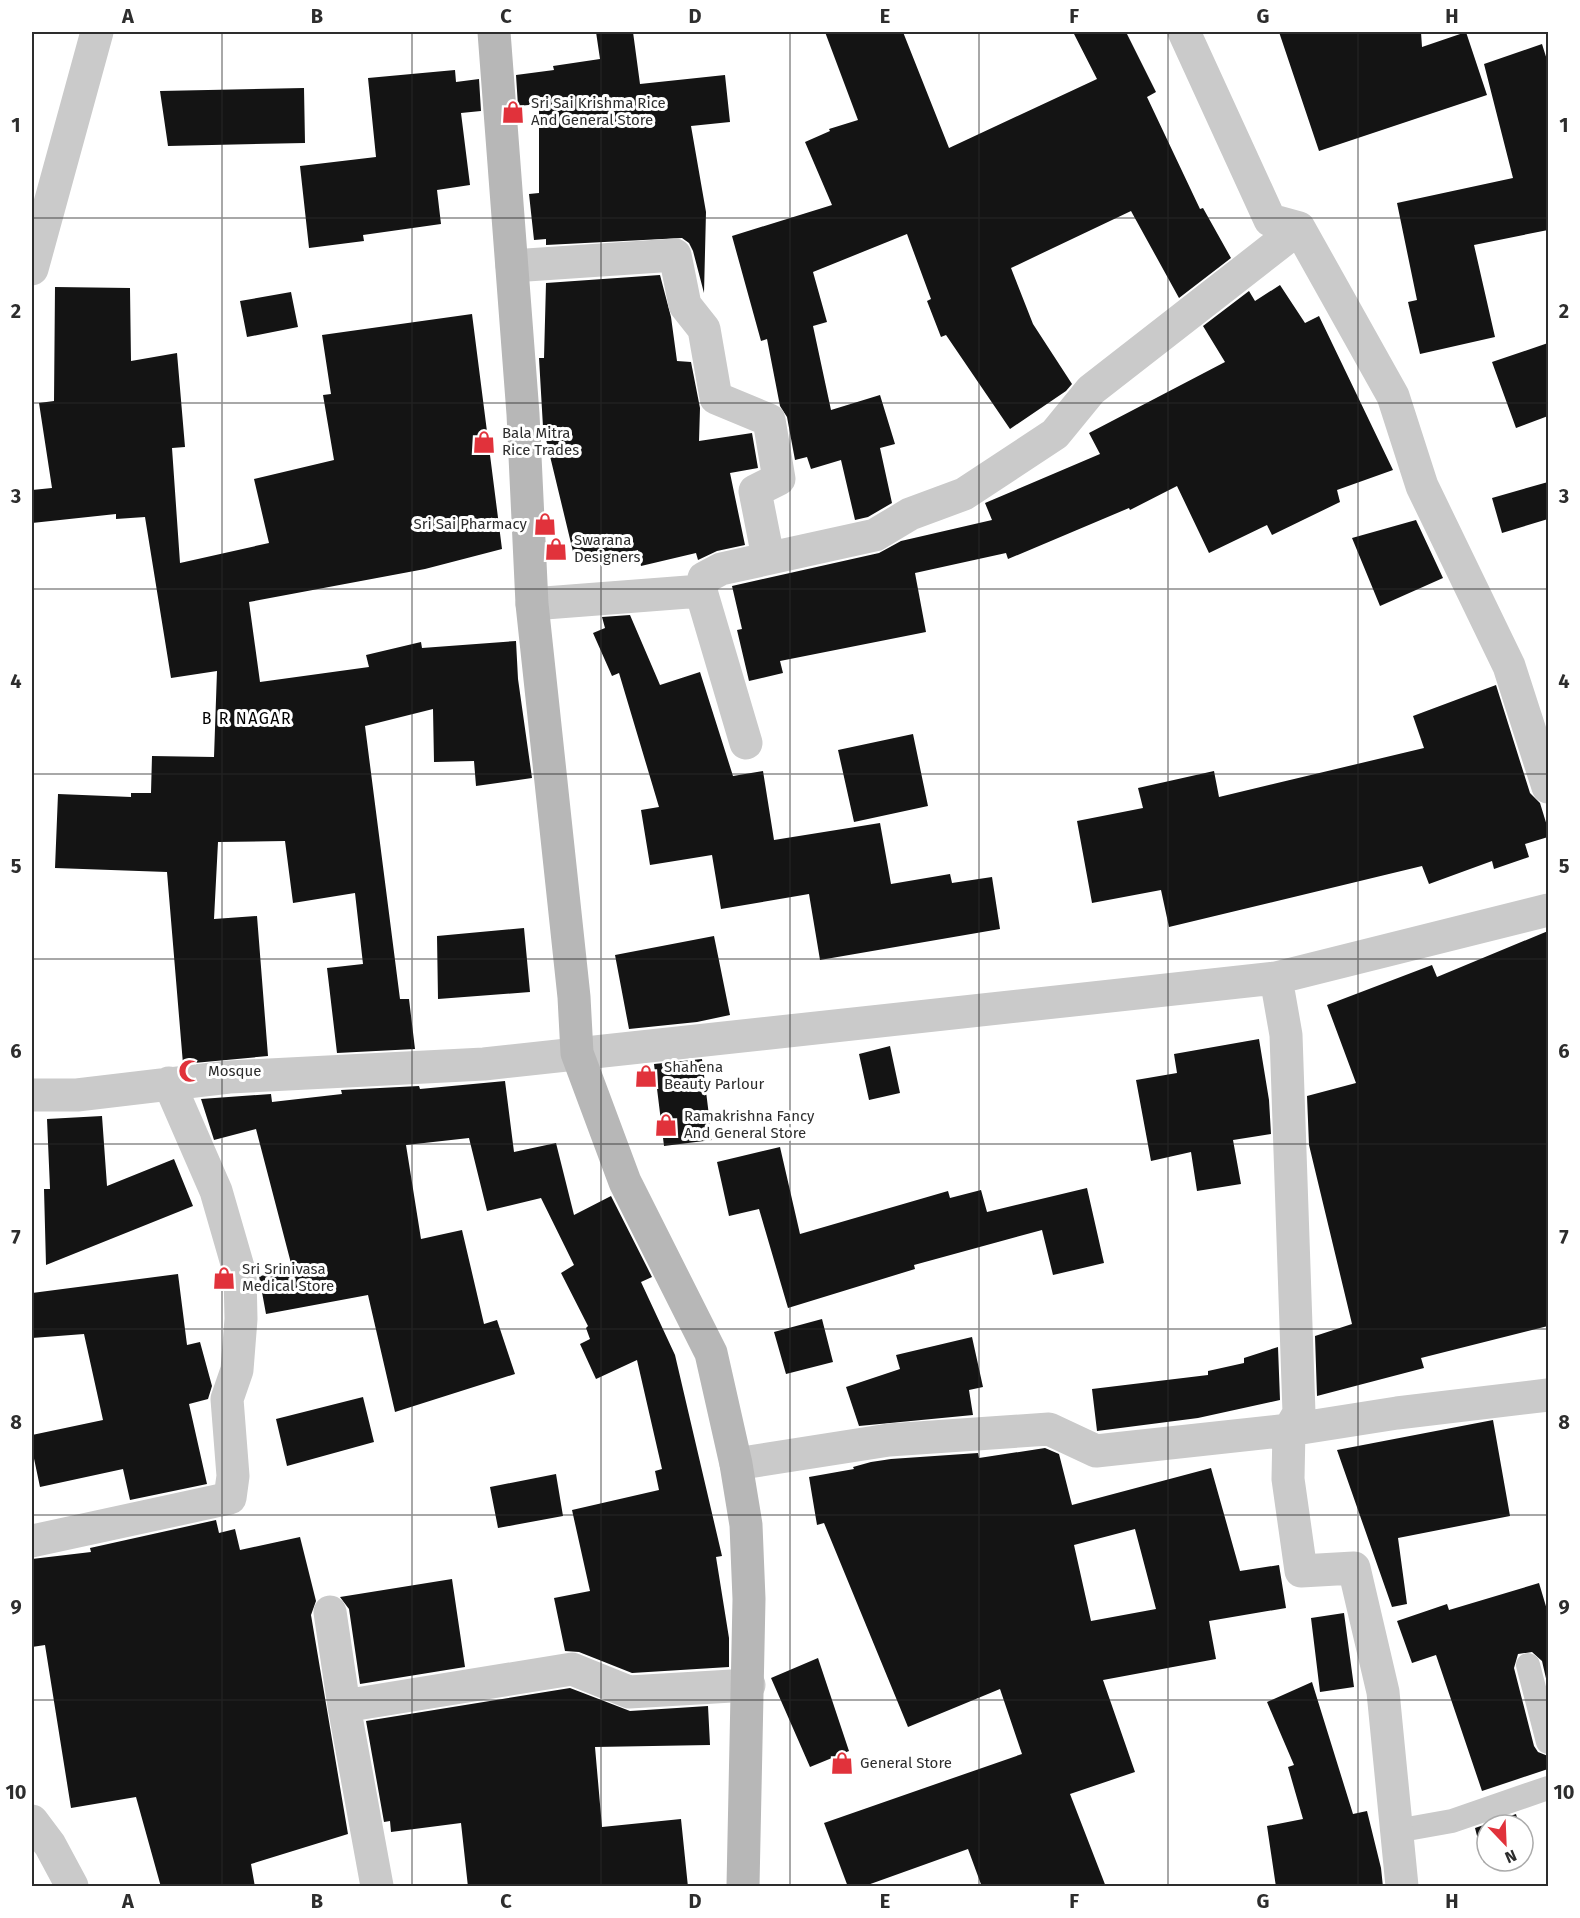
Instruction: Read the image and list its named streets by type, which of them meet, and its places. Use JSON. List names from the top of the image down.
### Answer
{
  "districts": ["B R NAGAR"],
  "places": {
    "shop": [
      "Sri Sai Krishma Rice And General Store",
      "Bala Mitra Rice Trades",
      "Sri Sai Pharmacy",
      "Swarana Designers",
      "Shahena Beauty Parlour",
      "Ramakrishna Fancy And General Store",
      "Sri Srinivasa Medical Store",
      "General Store"
    ],
    "mosque": ["Mosque"]
  },
  "north": "bottom right",
  "grid": {
    "columns": [
      "A",
      "B",
      "C",
      "D",
      "E",
      "F",
      "G",
      "H"
    ],
    "rows": [
      "1",
      "2",
      "3",
      "4",
      "5",
      "6",
      "7",
      "8",
      "9",
      "10"
    ]
  }
}
